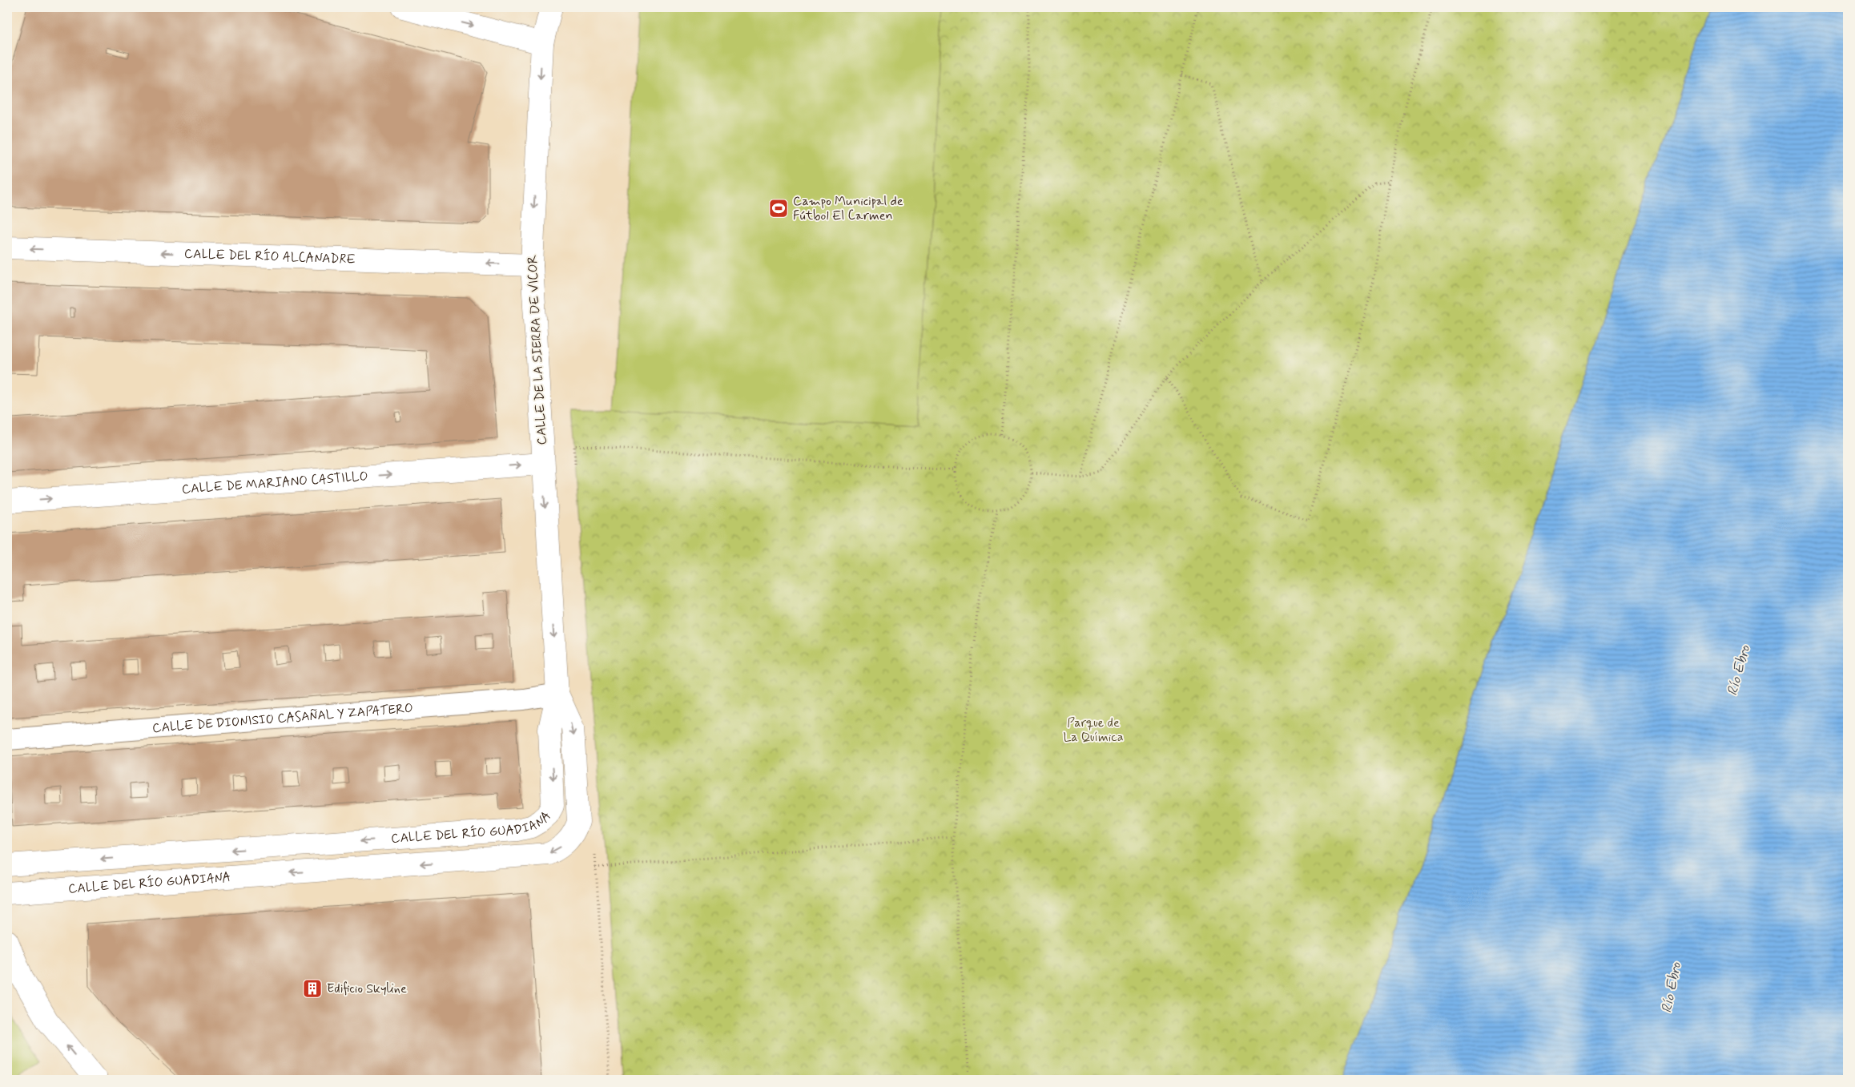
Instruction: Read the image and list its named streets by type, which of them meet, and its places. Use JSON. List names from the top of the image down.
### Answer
{
  "streets": {
    "street": [
      "CALLE DEL RÍO ALCANADRE",
      "CALLE DE LA SIERRA DE VICOR",
      "CALLE DE MARIANO CASTILLO",
      "CALLE DE DIONISIO CASAÑAL Y ZAPATERO",
      "CALLE DEL RÍO GUADIANA"
    ]
  },
  "crossings": [
    ["CALLE DEL RÍO ALCANADRE", "CALLE DE LA SIERRA DE VICOR"],
    ["CALLE DE LA SIERRA DE VICOR", "CALLE DE MARIANO CASTILLO"],
    ["CALLE DE LA SIERRA DE VICOR", "CALLE DE DIONISIO CASAÑAL Y ZAPATERO"],
    ["CALLE DE LA SIERRA DE VICOR", "CALLE DEL RÍO GUADIANA"],
    ["CALLE DE DIONISIO CASAÑAL Y ZAPATERO", "CALLE DEL RÍO GUADIANA"]
  ],
  "one_way": [
    "CALLE DEL RÍO ALCANADRE",
    "CALLE DE LA SIERRA DE VICOR",
    "CALLE DE MARIANO CASTILLO",
    "CALLE DEL RÍO GUADIANA"
  ],
  "water": ["Río Ebro"],
  "parks": ["Parque de La Química"],
  "places": {
    "sports": ["Campo Municipal de Fútbol El Carmen"],
    "building": ["Edificio Skyline"]
  }
}
